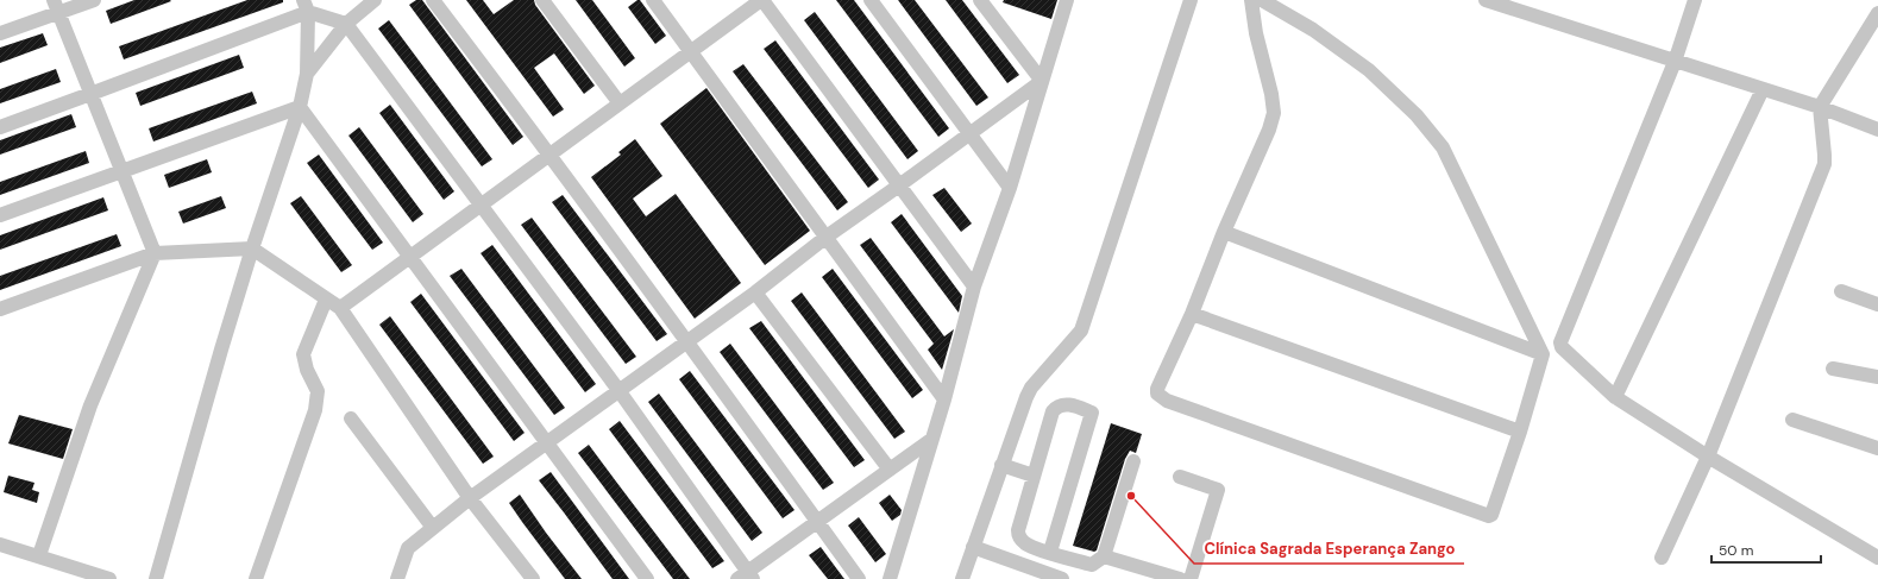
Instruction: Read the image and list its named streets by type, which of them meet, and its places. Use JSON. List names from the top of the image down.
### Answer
{
  "places": ["Clínica Sagrada Esperança Zango"],
  "scale_bar": "50 m"
}
